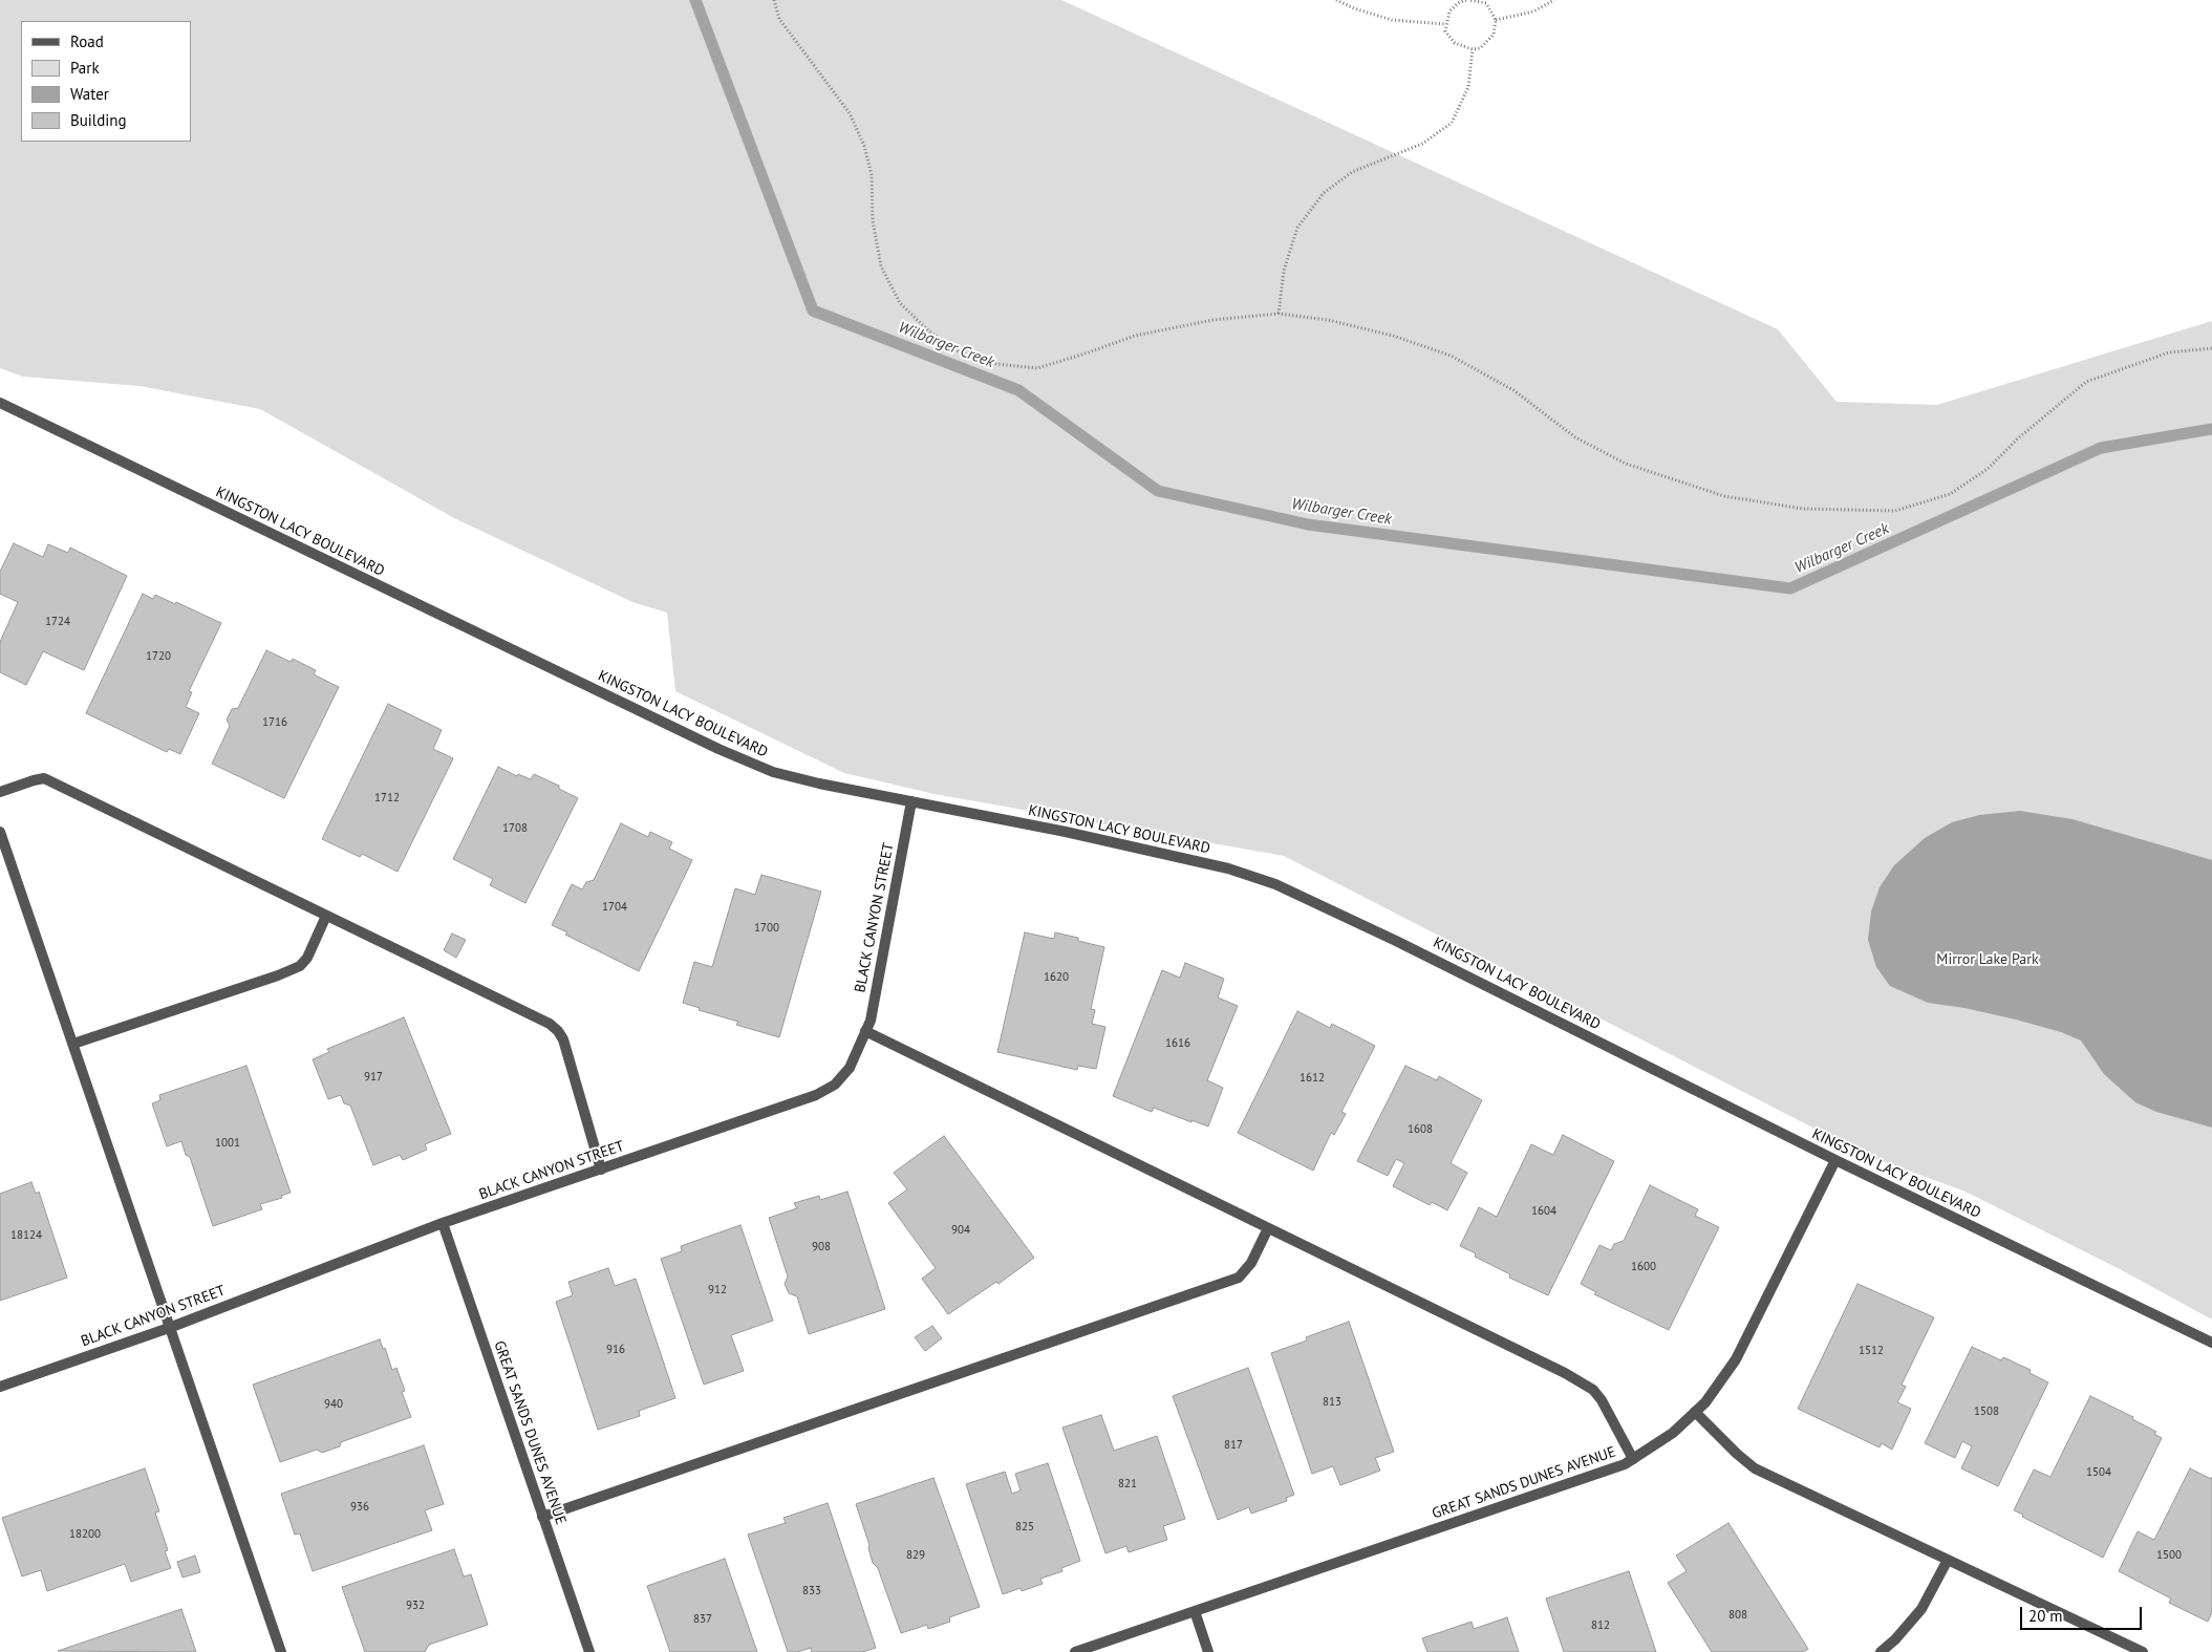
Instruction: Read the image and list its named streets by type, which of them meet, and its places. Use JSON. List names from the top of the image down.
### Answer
{
  "streets": {
    "street": ["KINGSTON LACY BOULEVARD", "BLACK CANYON STREET", "GREAT SANDS DUNES AVENUE"]
  },
  "crossings": [
    ["KINGSTON LACY BOULEVARD", "BLACK CANYON STREET"],
    ["KINGSTON LACY BOULEVARD", "GREAT SANDS DUNES AVENUE"],
    ["BLACK CANYON STREET", "GREAT SANDS DUNES AVENUE"]
  ],
  "water": ["Wilbarger Creek"],
  "parks": ["Mirror Lake Park"],
  "house_numbers": [
    "1724",
    "1720",
    "1716",
    "1712",
    "1708",
    "1704",
    "1700",
    "1620",
    "1616",
    "917",
    "1612",
    "1608",
    "1001",
    "1604",
    "904",
    "18124",
    "908",
    "1600",
    "912",
    "916",
    "1512",
    "813",
    "940",
    "1508",
    "817",
    "1504",
    "821",
    "936",
    "825",
    "18200",
    "829",
    "1500",
    "833",
    "932",
    "808",
    "837",
    "812"
  ],
  "legend": [
    "Road",
    "Park",
    "Water",
    "Building"
  ],
  "scale_bar": "20 m"
}
